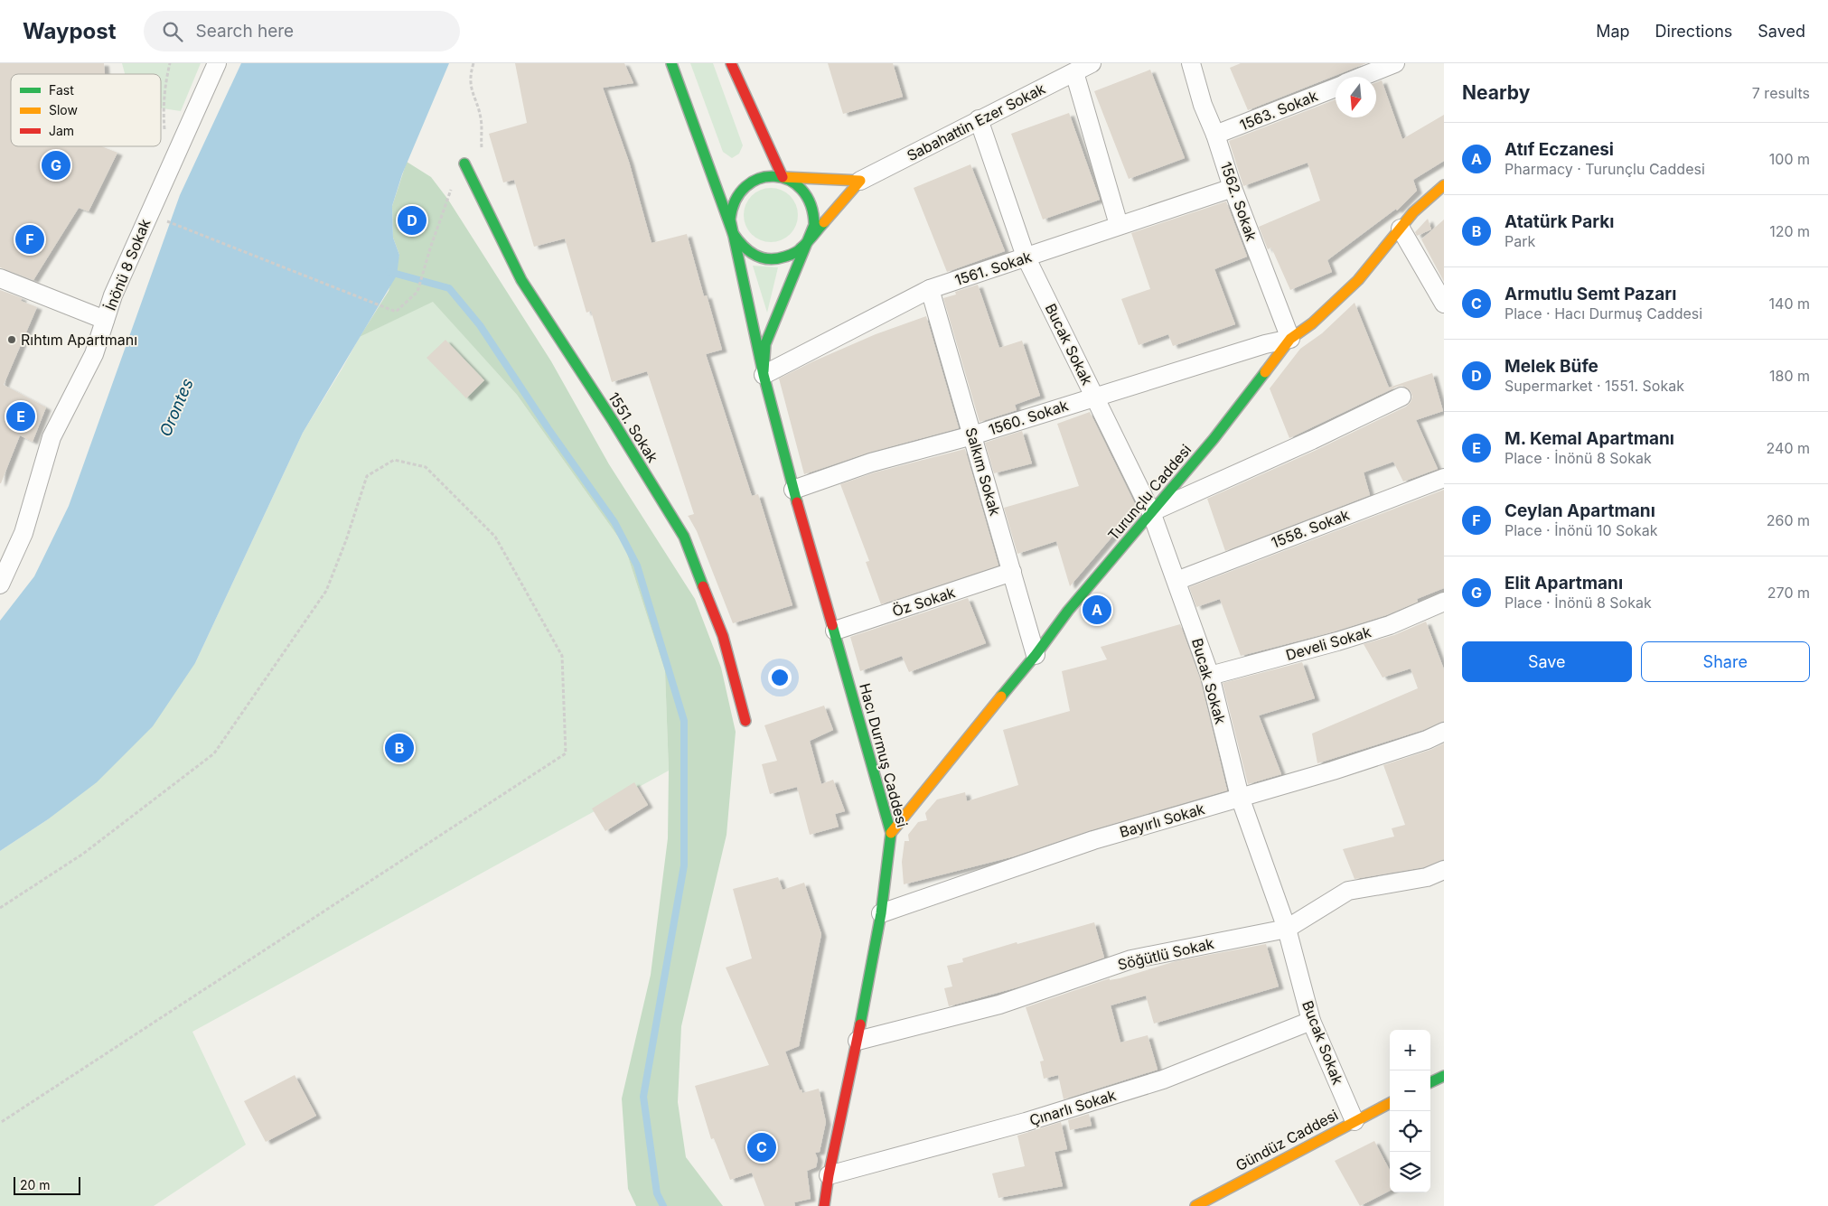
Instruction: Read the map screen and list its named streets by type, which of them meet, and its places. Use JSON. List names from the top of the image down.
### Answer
{
  "streets": {
    "main road": [
      "Sabahattin Ezer Sokak",
      "1551. Sokak",
      "Turunçlu Caddesi",
      "Hacı Durmuş Caddesi",
      "Gündüz Caddesi"
    ],
    "street": [
      "1563. Sokak",
      "1562. Sokak",
      "İnönü 8 Sokak",
      "1561. Sokak",
      "Bucak Sokak",
      "1560. Sokak",
      "Salkım Sokak",
      "1558. Sokak",
      "Öz Sokak",
      "Develi Sokak",
      "Bayırlı Sokak",
      "Söğütlü Sokak",
      "Çınarlı Sokak"
    ]
  },
  "crossings": [
    ["1563. Sokak", "1562. Sokak"],
    ["Sabahattin Ezer Sokak", "Bucak Sokak"],
    ["Sabahattin Ezer Sokak", "Hacı Durmuş Caddesi"],
    ["1562. Sokak", "1561. Sokak"],
    ["1562. Sokak", "1560. Sokak"],
    ["1562. Sokak", "Turunçlu Caddesi"],
    ["1561. Sokak", "Bucak Sokak"],
    ["1561. Sokak", "Salkım Sokak"],
    ["1561. Sokak", "Hacı Durmuş Caddesi"],
    ["Bucak Sokak", "1560. Sokak"],
    ["Bucak Sokak", "Turunçlu Caddesi"],
    ["Bucak Sokak", "1558. Sokak"],
    ["Bucak Sokak", "Develi Sokak"],
    ["Bucak Sokak", "Bayırlı Sokak"],
    ["Bucak Sokak", "Söğütlü Sokak"],
    ["Bucak Sokak", "Çınarlı Sokak"],
    ["Bucak Sokak", "Gündüz Caddesi"],
    ["1560. Sokak", "Salkım Sokak"],
    ["1560. Sokak", "Turunçlu Caddesi"],
    ["1560. Sokak", "Hacı Durmuş Caddesi"],
    ["Salkım Sokak", "Turunçlu Caddesi"],
    ["Salkım Sokak", "Öz Sokak"],
    ["Turunçlu Caddesi", "Hacı Durmuş Caddesi"],
    ["Öz Sokak", "Hacı Durmuş Caddesi"],
    ["Hacı Durmuş Caddesi", "Bayırlı Sokak"],
    ["Hacı Durmuş Caddesi", "Söğütlü Sokak"],
    ["Hacı Durmuş Caddesi", "Çınarlı Sokak"]
  ],
  "water": ["Orontes"],
  "places": ["Rıhtım Apartmanı"],
  "legend": ["Fast", "Slow", "Jam"],
  "scale_bar": "20 m",
  "north": "bottom",
  "page": {
    "header": "Waypost",
    "search": "Search here",
    "nav": ["Map", "Directions", "Saved"],
    "heading": ["Nearby", "7 results"],
    "list": [
      {
        "mark": "A",
        "name": "Atıf Eczanesi",
        "note": "Pharmacy · Turunçlu Caddesi",
        "value": "100 m"
      },
      {
        "mark": "B",
        "name": "Atatürk Parkı",
        "note": "Park",
        "value": "120 m"
      },
      {
        "mark": "C",
        "name": "Armutlu Semt Pazarı",
        "note": "Place · Hacı Durmuş Caddesi",
        "value": "140 m"
      },
      {
        "mark": "D",
        "name": "Melek Büfe",
        "note": "Supermarket · 1551. Sokak",
        "value": "180 m"
      },
      {
        "mark": "E",
        "name": "M. Kemal Apartmanı",
        "note": "Place · İnönü 8 Sokak",
        "value": "240 m"
      },
      {
        "mark": "F",
        "name": "Ceylan Apartmanı",
        "note": "Place · İnönü 10 Sokak",
        "value": "260 m"
      },
      {
        "mark": "G",
        "name": "Elit Apartmanı",
        "note": "Place · İnönü 8 Sokak",
        "value": "270 m"
      }
    ],
    "pins": [
      "G",
      "D",
      "F",
      "E",
      "A",
      "B",
      "C"
    ],
    "buttons": ["Save", "Share"],
    "map_buttons": ["+", "−"],
    "scale": "20 m"
  }
}
